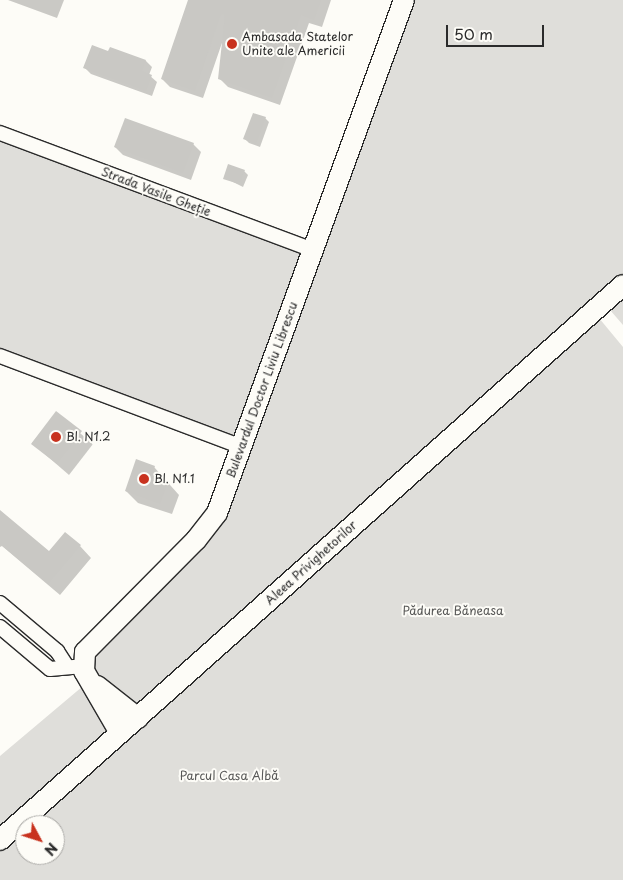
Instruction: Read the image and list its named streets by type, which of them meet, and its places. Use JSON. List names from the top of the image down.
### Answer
{
  "streets": {
    "street": ["Strada Vasile Gheție", "Bulevardul Doctor Liviu Librescu", "Aleea Privighetorilor"]
  },
  "crossings": [
    ["Strada Vasile Gheție", "Bulevardul Doctor Liviu Librescu"]
  ],
  "parks": ["Pădurea Băneasa", "Parcul Casa Albă"],
  "places": ["Ambasada Statelor Unite ale Americii", "Bl. N1.2", "Bl. N1.1"],
  "scale_bar": "50 m",
  "north": "bottom right"
}
